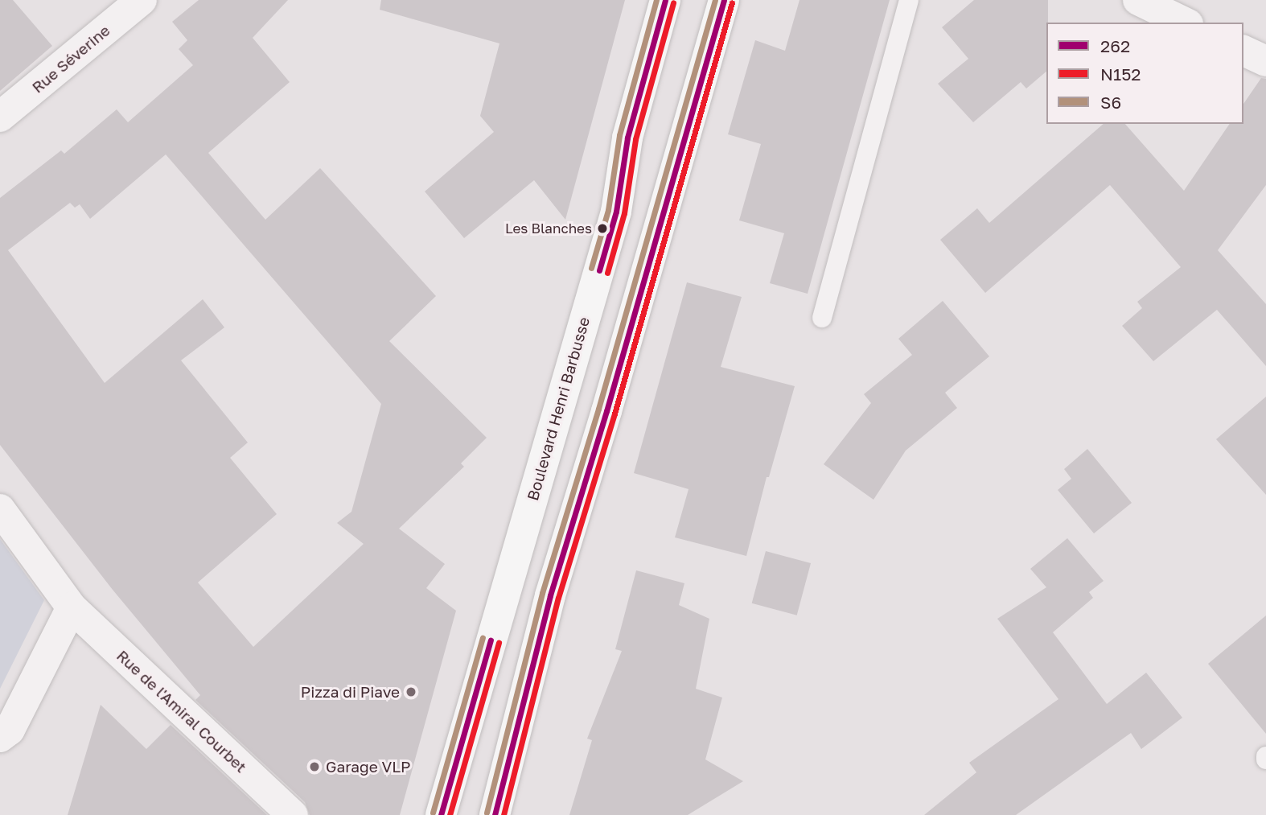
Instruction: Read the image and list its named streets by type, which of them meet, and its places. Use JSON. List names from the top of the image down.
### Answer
{
  "streets": {
    "main road": ["Boulevard Henri Barbusse"],
    "street": ["Rue Séverine", "Rue de l'Amiral Courbet"]
  },
  "places": ["Les Blanches", "Pizza di Piave", "Garage VLP"],
  "lines": ["transit line 262", "transit line S6", "transit line N152"],
  "legend": ["262", "N152", "S6"]
}
